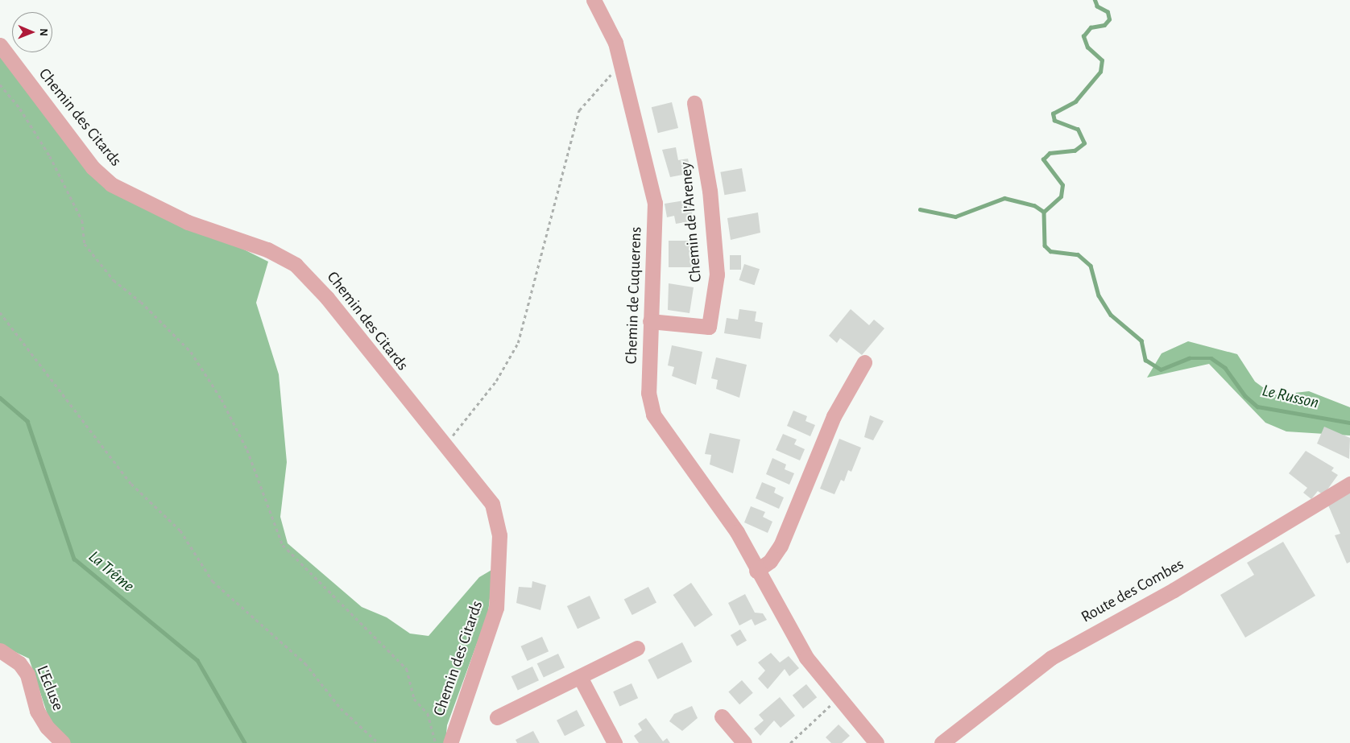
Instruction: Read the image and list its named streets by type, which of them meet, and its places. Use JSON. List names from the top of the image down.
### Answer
{
  "streets": {
    "street": [
      "Chemin des Citards",
      "Chemin de l'Areney",
      "Chemin de Cuquerens",
      "Route des Combes",
      "L'Ecluse"
    ]
  },
  "crossings": [
    ["Chemin de l'Areney", "Chemin de Cuquerens"]
  ],
  "water": ["Le Russon", "La Trême"],
  "north": "right"
}
